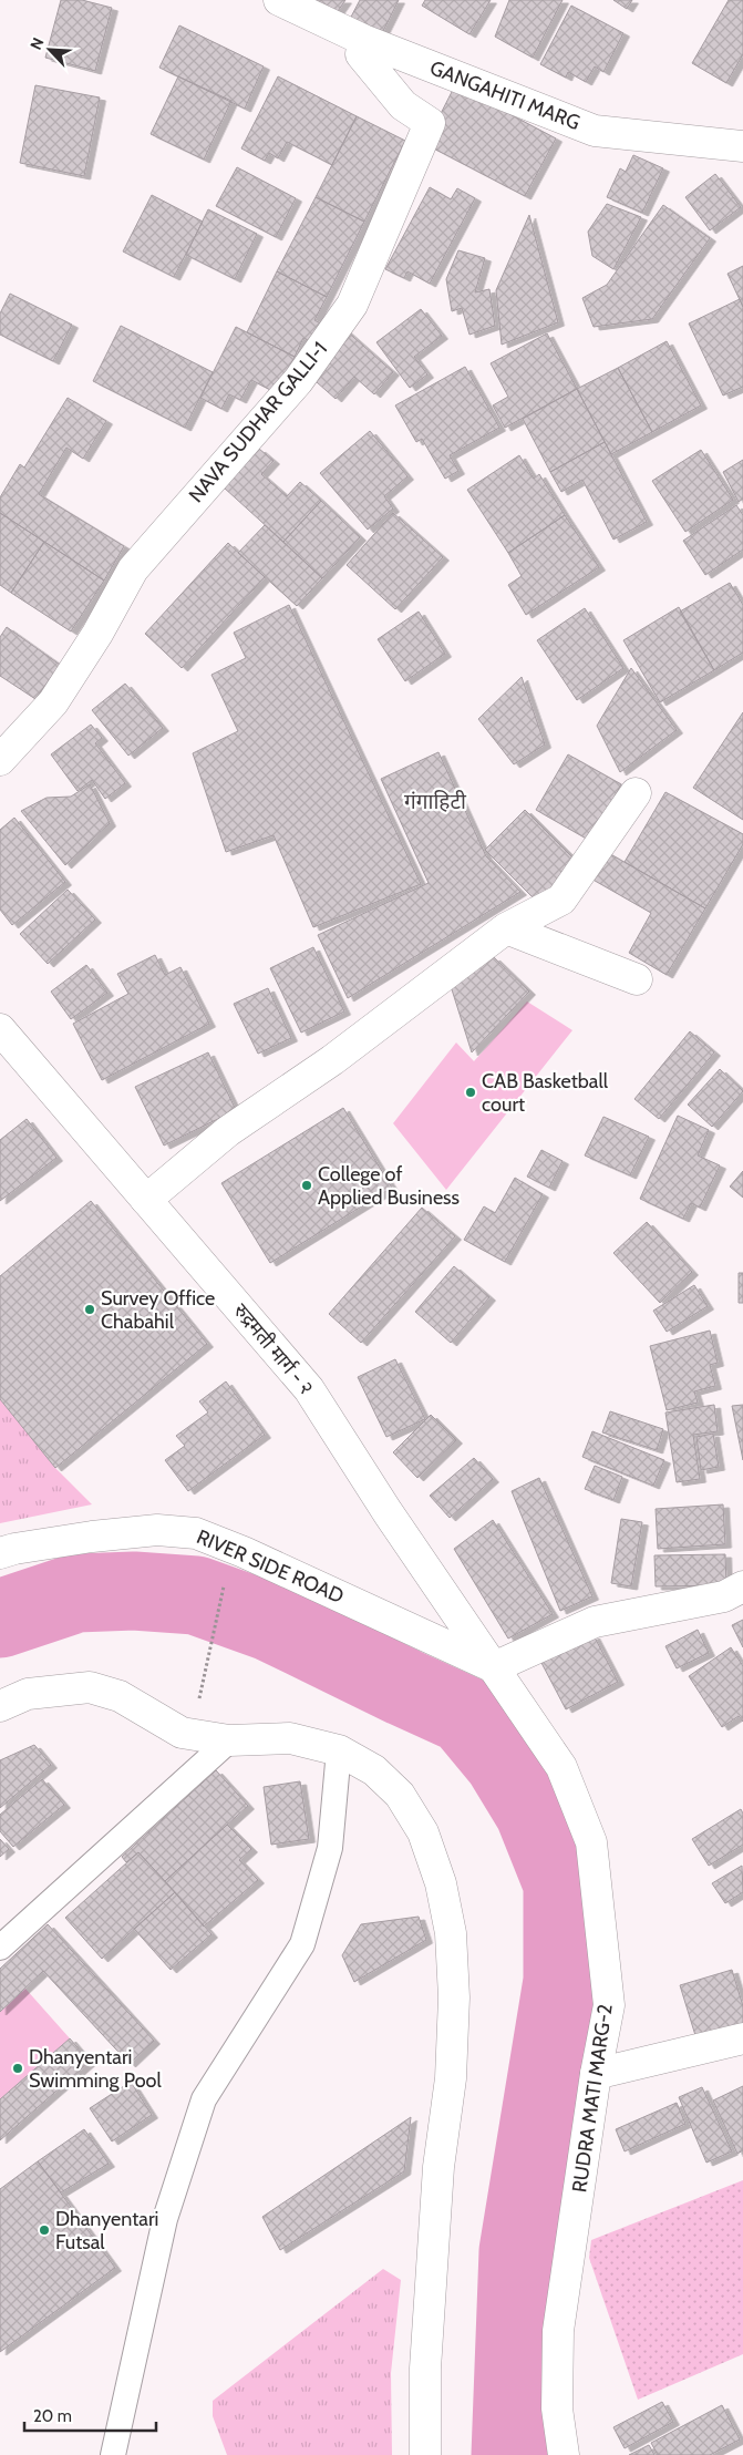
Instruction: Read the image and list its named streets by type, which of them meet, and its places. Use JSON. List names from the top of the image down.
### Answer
{
  "streets": {
    "street": [
      "GANGAHITI MARG",
      "NAVA SUDHAR GALLI-1",
      "रुद्रमती मार्ग ‍- २",
      "RIVER SIDE ROAD",
      "RUDRA MATI MARG-2"
    ]
  },
  "crossings": [
    ["GANGAHITI MARG", "NAVA SUDHAR GALLI-1"],
    ["रुद्रमती मार्ग ‍- २", "RIVER SIDE ROAD"],
    ["रुद्रमती मार्ग ‍- २", "RUDRA MATI MARG-2"],
    ["RIVER SIDE ROAD", "RUDRA MATI MARG-2"]
  ],
  "districts": ["गंगाहिटी"],
  "places": [
    "CAB Basketball court",
    "College of Applied Business",
    "Survey Office Chabahil",
    "Dhanyentari Swimming Pool",
    "Dhanyentari Futsal"
  ],
  "scale_bar": "20 m",
  "north": "top left"
}
